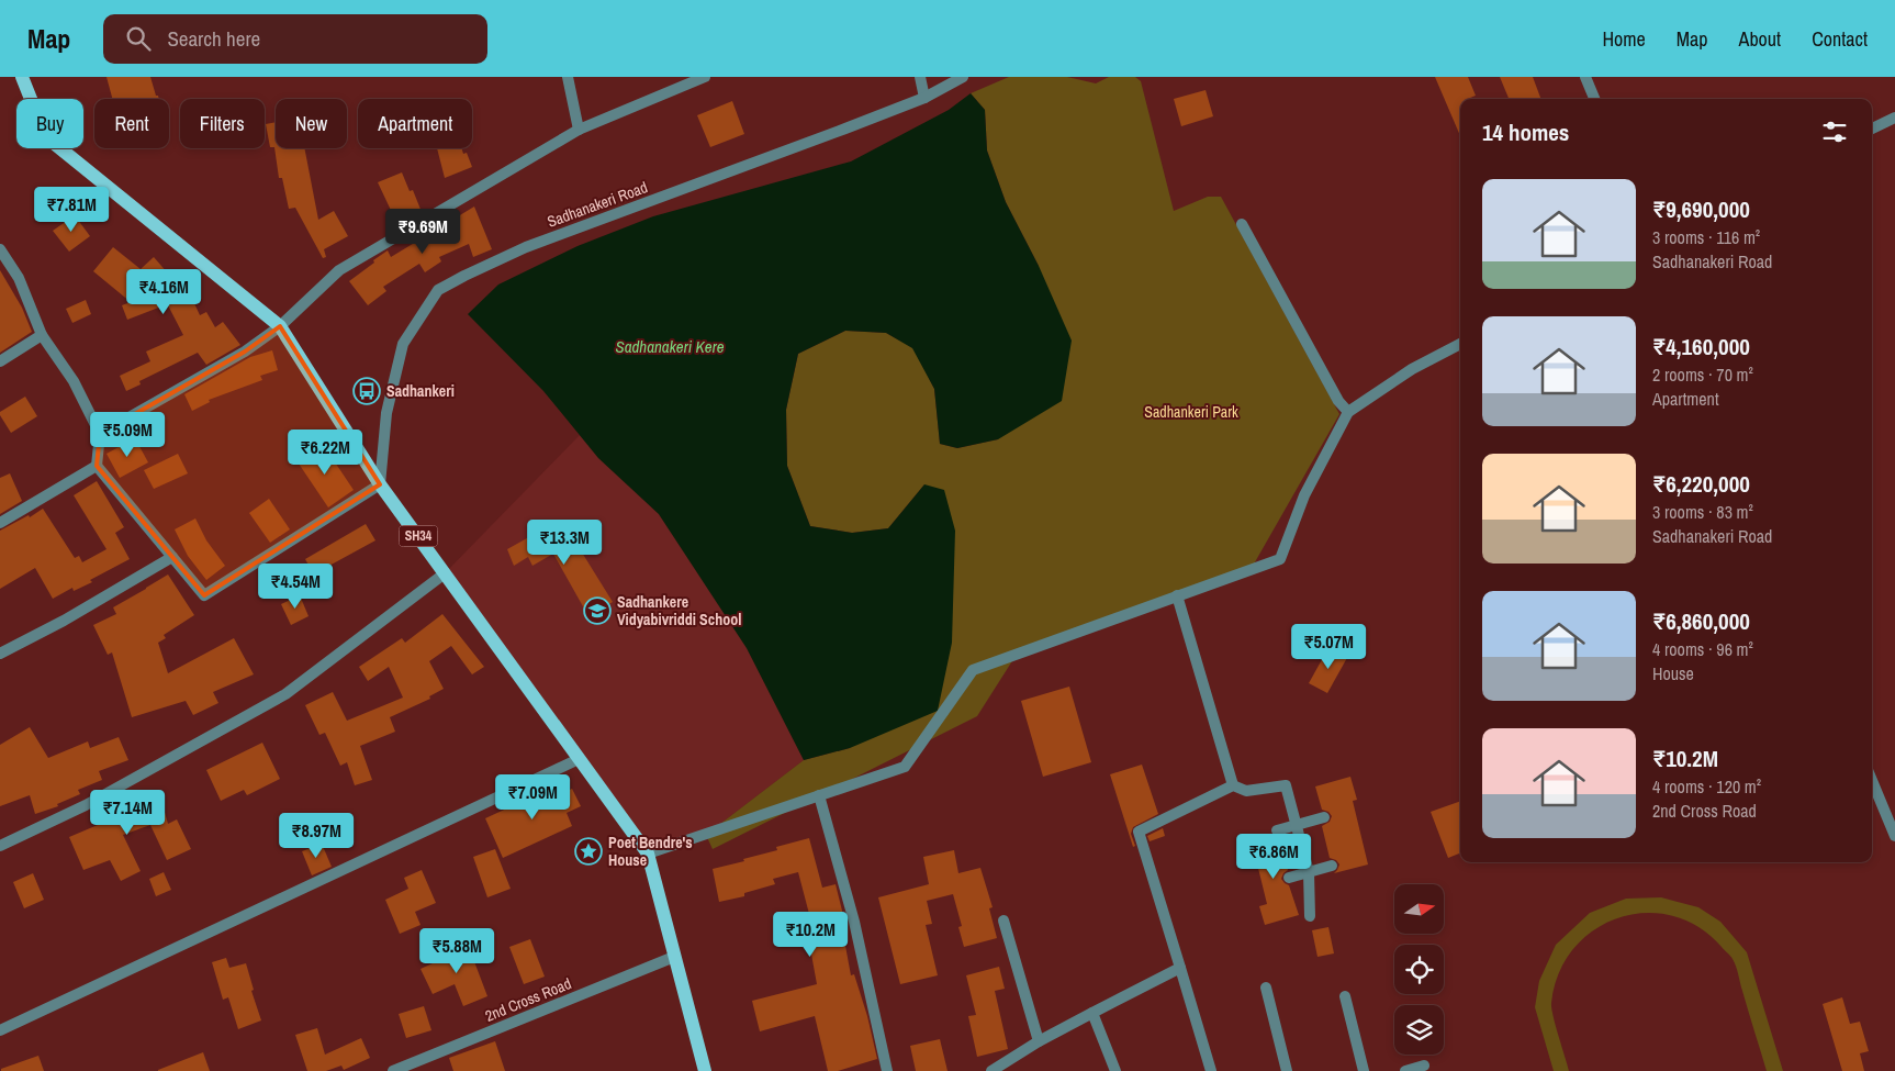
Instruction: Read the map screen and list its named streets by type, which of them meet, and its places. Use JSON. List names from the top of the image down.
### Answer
{
  "streets": {
    "main road": ["SH34"],
    "street": ["Sadhanakeri Road", "2nd Cross Road"]
  },
  "crossings": [
    ["Sadhanakeri Road", "SH34"],
    ["SH34", "2nd Cross Road"]
  ],
  "water": ["Sadhanakeri Kere"],
  "parks": ["Sadhankeri Park"],
  "places": {
    "bus stop": ["Sadhankeri"],
    "school or university": ["Sadhankere Vidyabivriddi School"],
    "place": ["Poet Bendre's House"]
  },
  "north": "right",
  "page": {
    "header": "Map",
    "search": "Search here",
    "nav": [
      "Home",
      "Map",
      "About",
      "Contact"
    ],
    "chip": [
      "Buy",
      "Rent",
      "Filters",
      "New",
      "Apartment"
    ],
    "heading": "14 homes",
    "list": [
      {
        "name": "₹9,690,000",
        "note": "3 rooms · 116 m² · Sadhanakeri Road"
      },
      {
        "name": "₹4,160,000",
        "note": "2 rooms · 70 m² · Apartment"
      },
      {
        "name": "₹6,220,000",
        "note": "3 rooms · 83 m² · Sadhanakeri Road"
      },
      {
        "name": "₹6,860,000",
        "note": "4 rooms · 96 m² · House"
      },
      {
        "name": "₹10.2M",
        "note": "4 rooms · 120 m² · 2nd Cross Road"
      }
    ],
    "price": [
      "₹7.81M",
      "₹9.69M",
      "₹4.16M",
      "₹5.09M",
      "₹6.22M",
      "₹13.3M",
      "₹4.54M",
      "₹5.07M",
      "₹7.09M",
      "₹7.14M",
      "₹8.97M",
      "₹6.86M",
      "₹10.2M",
      "₹5.88M"
    ]
  }
}
